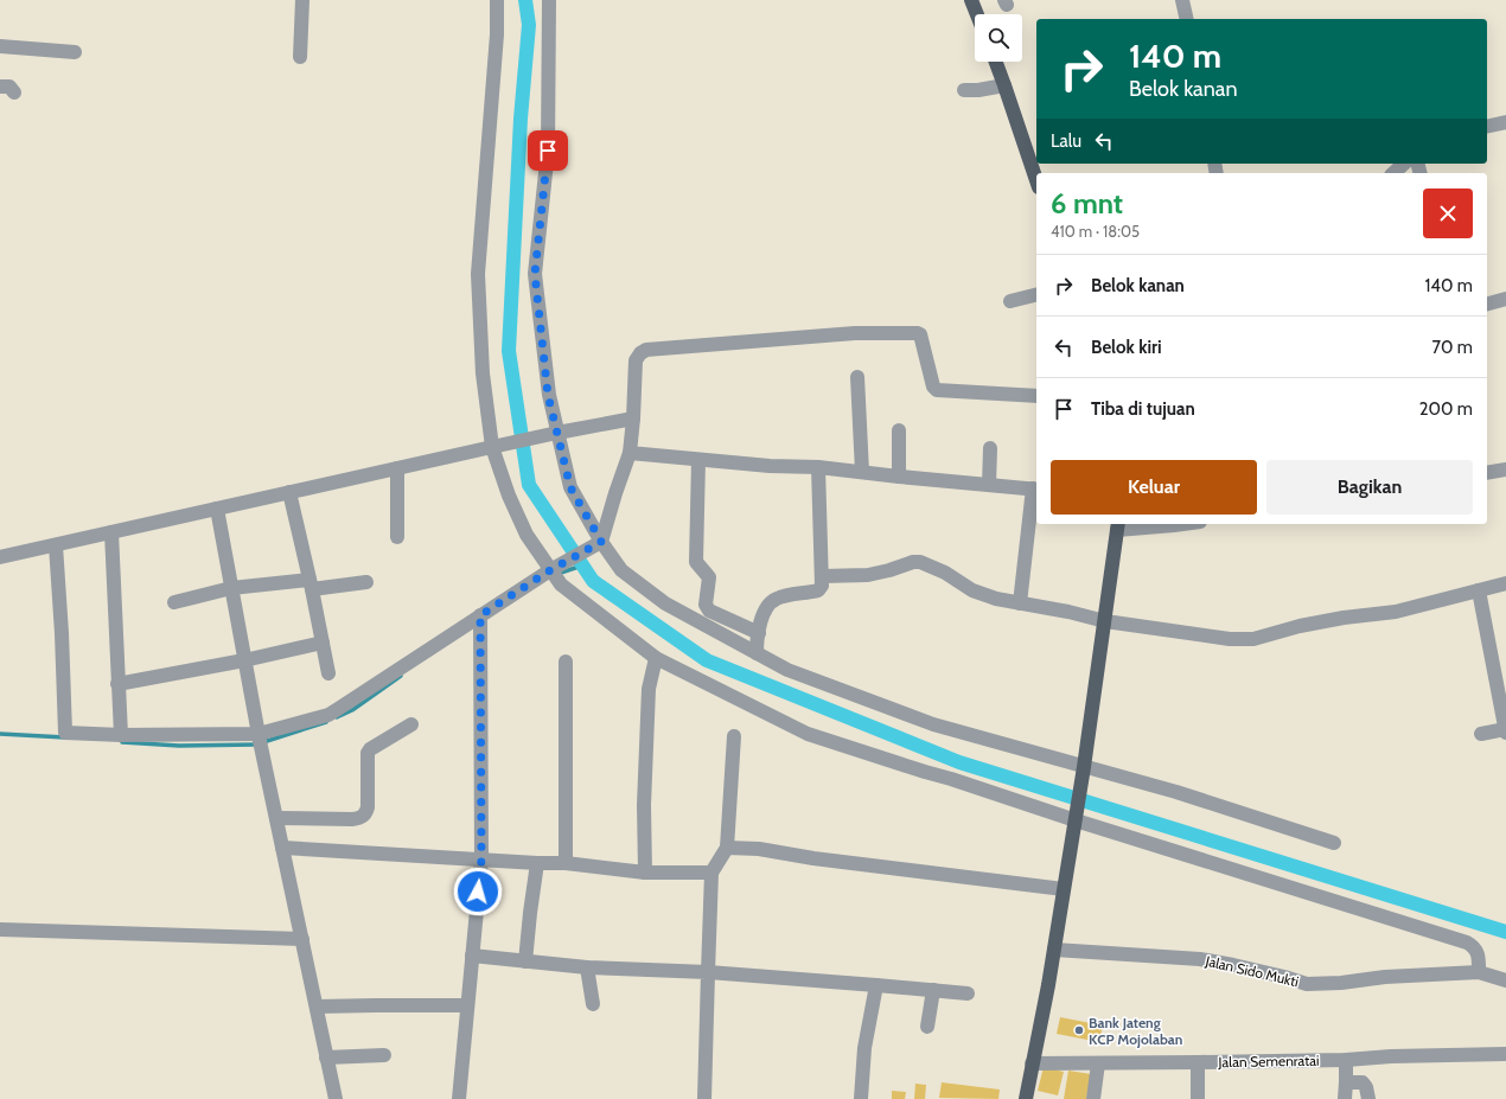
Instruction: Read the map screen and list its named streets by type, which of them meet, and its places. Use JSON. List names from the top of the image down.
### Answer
{
  "streets": {
    "street": ["Jalan Sido Mukti", "Jalan Semenratai"]
  },
  "places": ["Bank Jateng KCP Mojolaban"],
  "page": {
    "turn": ["140 m", "Belok kanan"],
    "then": "Lalu",
    "heading": ["6 mnt", "410 m · 18:05"],
    "list": [
      {
        "name": "Belok kanan",
        "value": "140 m"
      },
      {
        "name": "Belok kiri",
        "value": "70 m"
      },
      {
        "name": "Tiba di tujuan",
        "value": "200 m"
      }
    ],
    "buttons": ["Keluar", "Bagikan"]
  }
}
